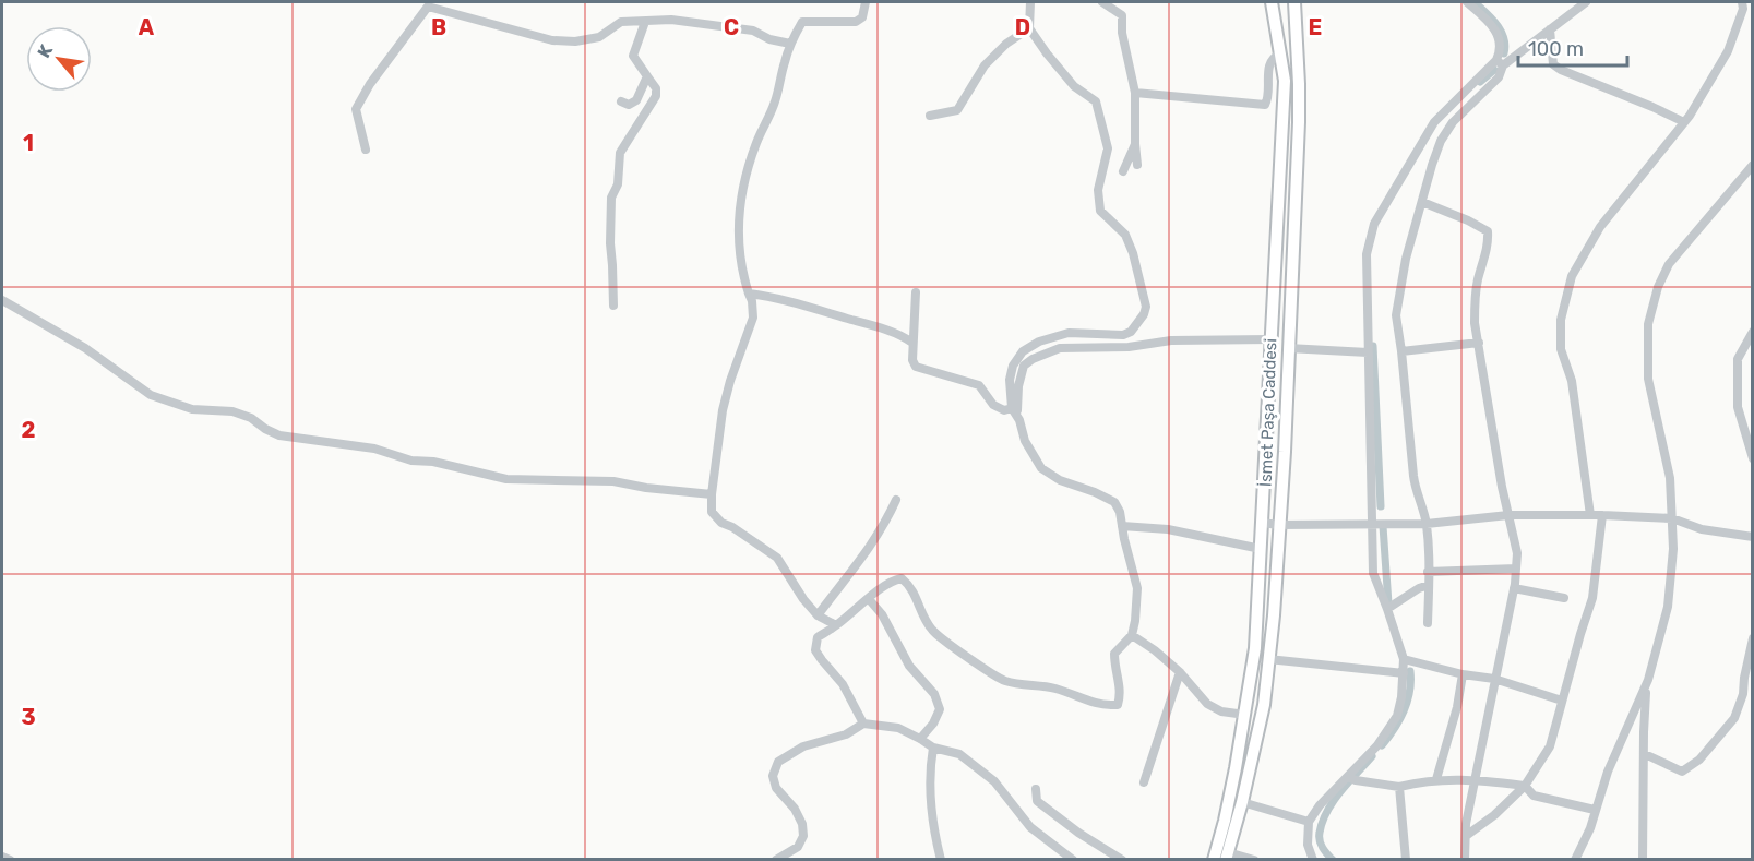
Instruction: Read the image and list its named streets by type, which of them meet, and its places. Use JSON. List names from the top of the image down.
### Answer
{
  "streets": {
    "main road": ["İsmet Paşa Caddesi"]
  },
  "scale_bar": "100 m",
  "north": "top left",
  "grid": {
    "columns": [
      "A",
      "B",
      "C",
      "D",
      "E"
    ],
    "rows": ["1", "2", "3"]
  }
}
